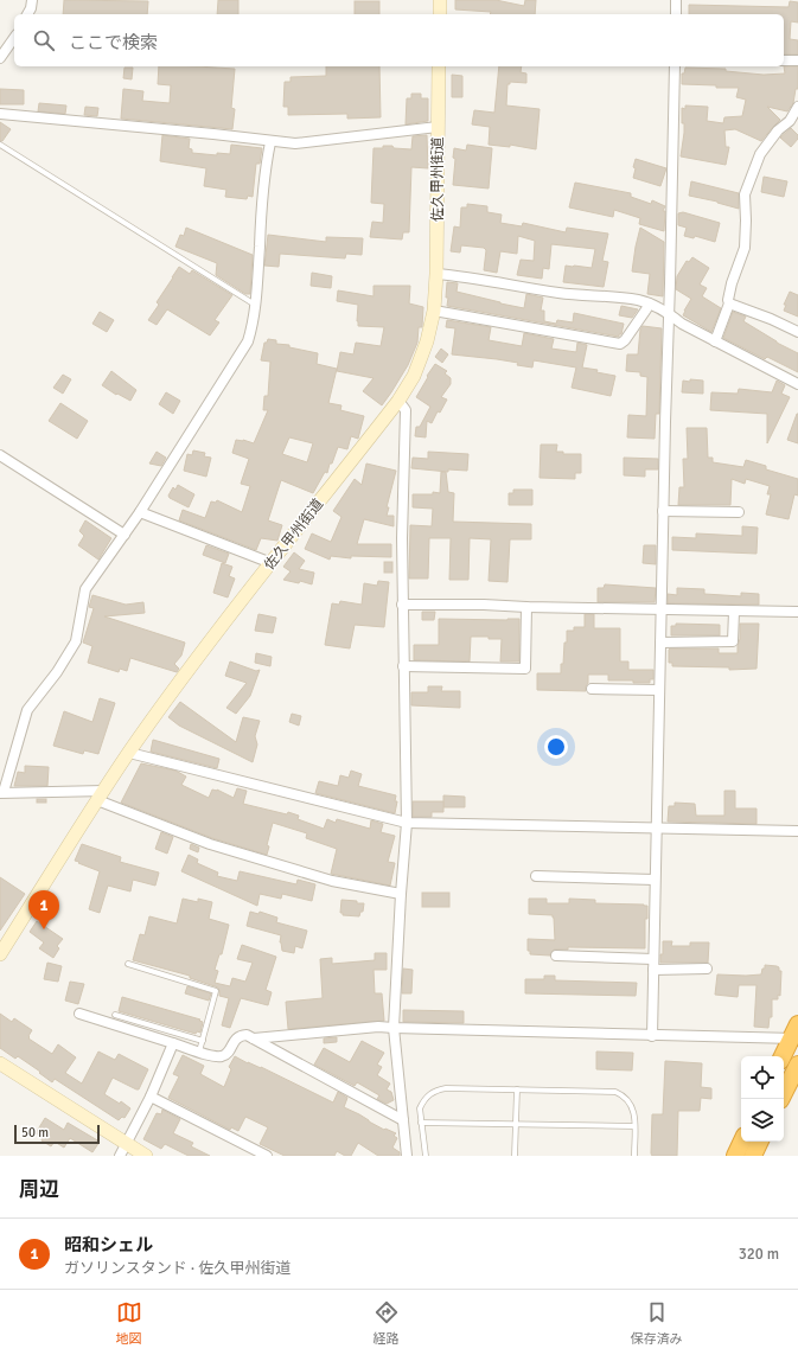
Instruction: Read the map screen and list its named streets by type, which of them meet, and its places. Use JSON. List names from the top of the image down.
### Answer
{
  "streets": {
    "street": ["佐久甲州街道"]
  },
  "scale_bar": "50 m",
  "page": {
    "search": "ここで検索",
    "pins": "1",
    "scale": "50 m",
    "heading": "周辺",
    "list": [
      {
        "mark": "1",
        "name": "昭和シェル",
        "note": "ガソリンスタンド · 佐久甲州街道",
        "value": "320 m"
      }
    ],
    "nav": ["地図", "経路", "保存済み"]
  }
}
